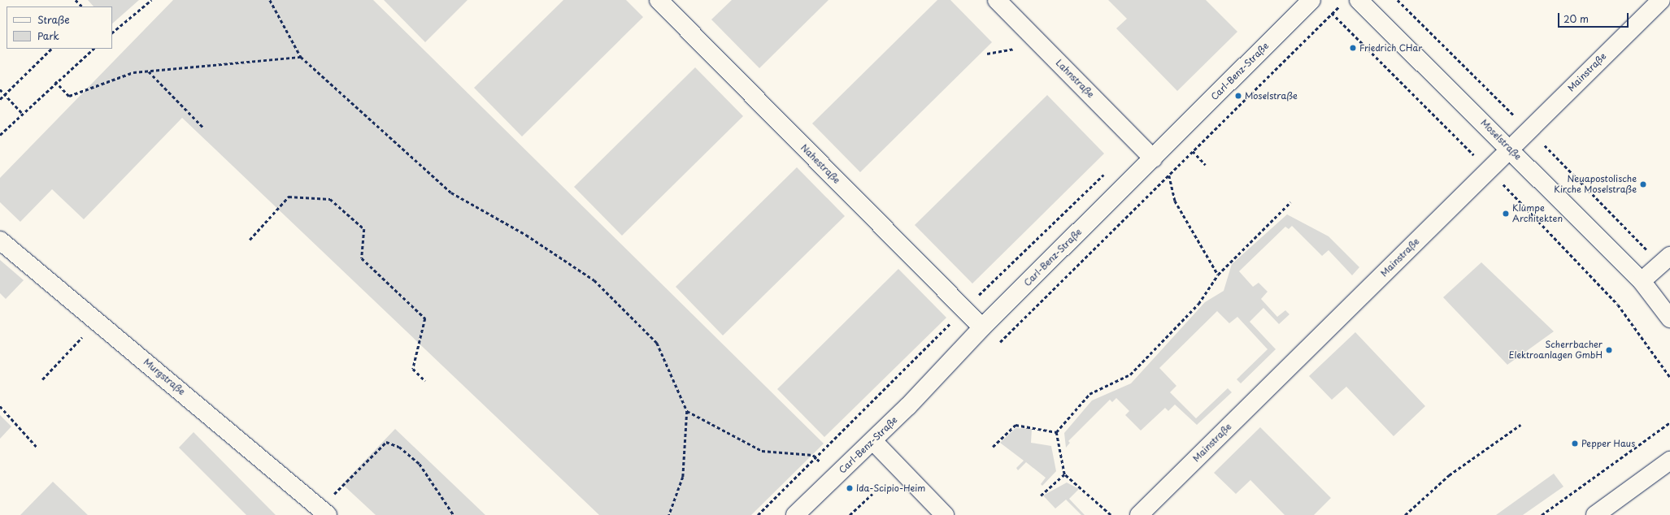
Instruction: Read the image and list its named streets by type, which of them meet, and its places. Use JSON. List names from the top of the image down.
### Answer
{
  "streets": {
    "street": [
      "Carl-Benz-Straße",
      "Mainstraße",
      "Lahnstraße",
      "Moselstraße",
      "Nahestraße",
      "Murgstraße"
    ]
  },
  "crossings": [
    ["Carl-Benz-Straße", "Lahnstraße"],
    ["Carl-Benz-Straße", "Nahestraße"],
    ["Mainstraße", "Moselstraße"]
  ],
  "places": [
    "Friedrich CHar",
    "Moselstraße",
    "Neuapostolische Kirche Moselstraße",
    "Klumpe Architekten",
    "Scherrbacher Elektroanlagen GmbH",
    "Pepper Haus",
    "Ida-Scipio-Heim"
  ],
  "legend": ["Straße", "Park"],
  "scale_bar": "20 m"
}
